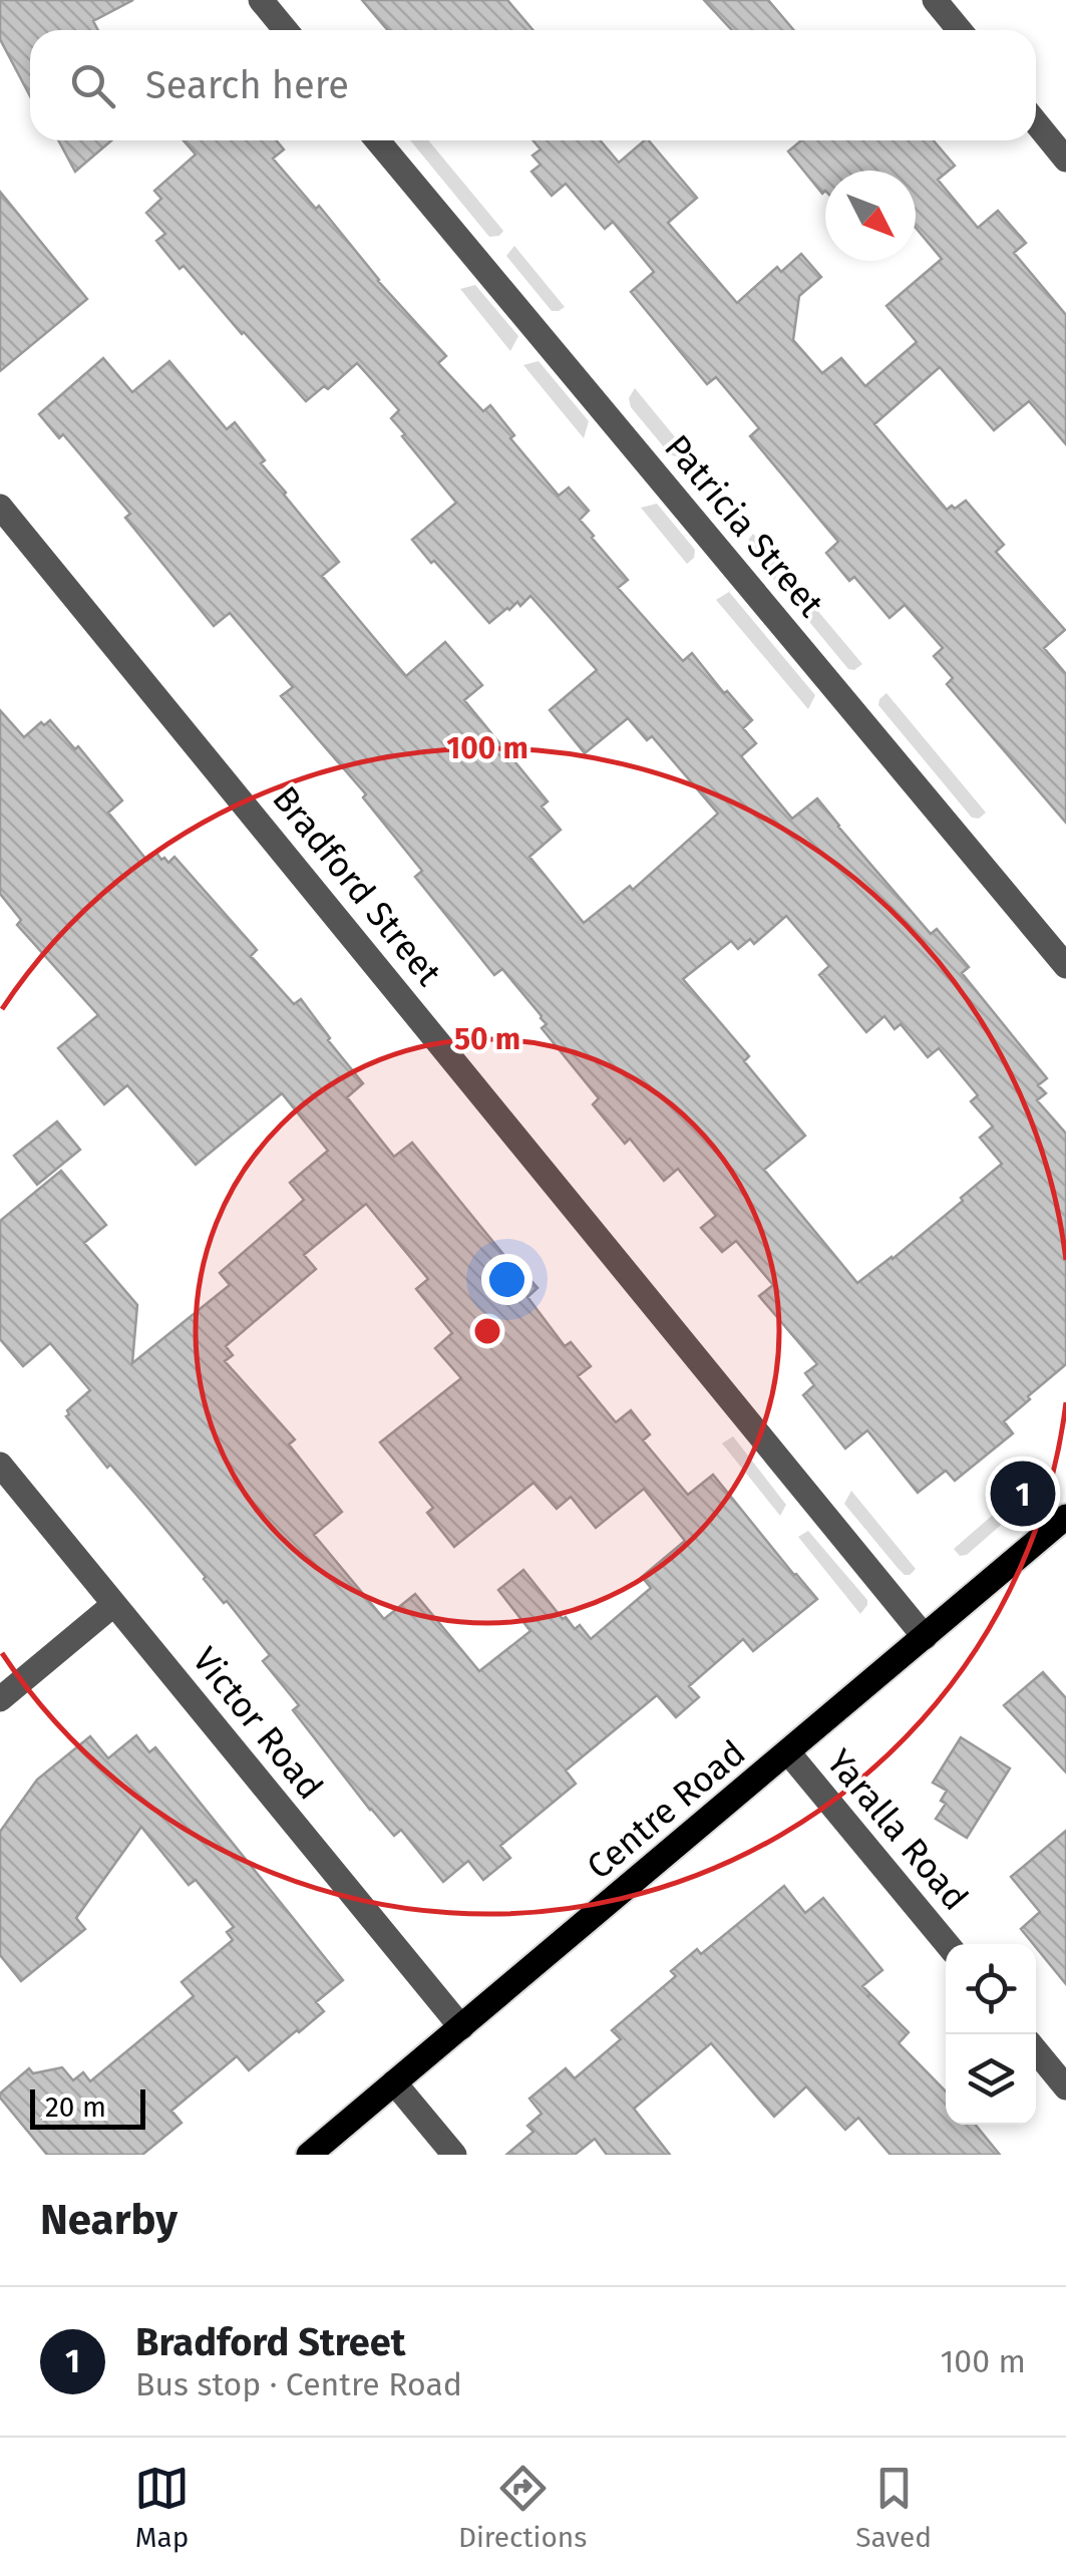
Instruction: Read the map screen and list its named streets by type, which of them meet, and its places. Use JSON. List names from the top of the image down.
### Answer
{
  "streets": {
    "main road": ["Centre Road"],
    "street": [
      "Patricia Street",
      "Bradford Street",
      "Victor Road",
      "Yaralla Road"
    ]
  },
  "crossings": [
    ["Bradford Street", "Centre Road"],
    ["Victor Road", "Centre Road"],
    ["Centre Road", "Yaralla Road"]
  ],
  "scale_bar": "20 m",
  "north": "bottom right",
  "page": {
    "search": "Search here",
    "pins": "1",
    "scale": "20 m",
    "heading": "Nearby",
    "list": [
      {
        "mark": "1",
        "name": "Bradford Street",
        "note": "Bus stop · Centre Road",
        "value": "100 m"
      }
    ],
    "nav": ["Map", "Directions", "Saved"]
  },
  "rings": ["100 m", "50 m"]
}
